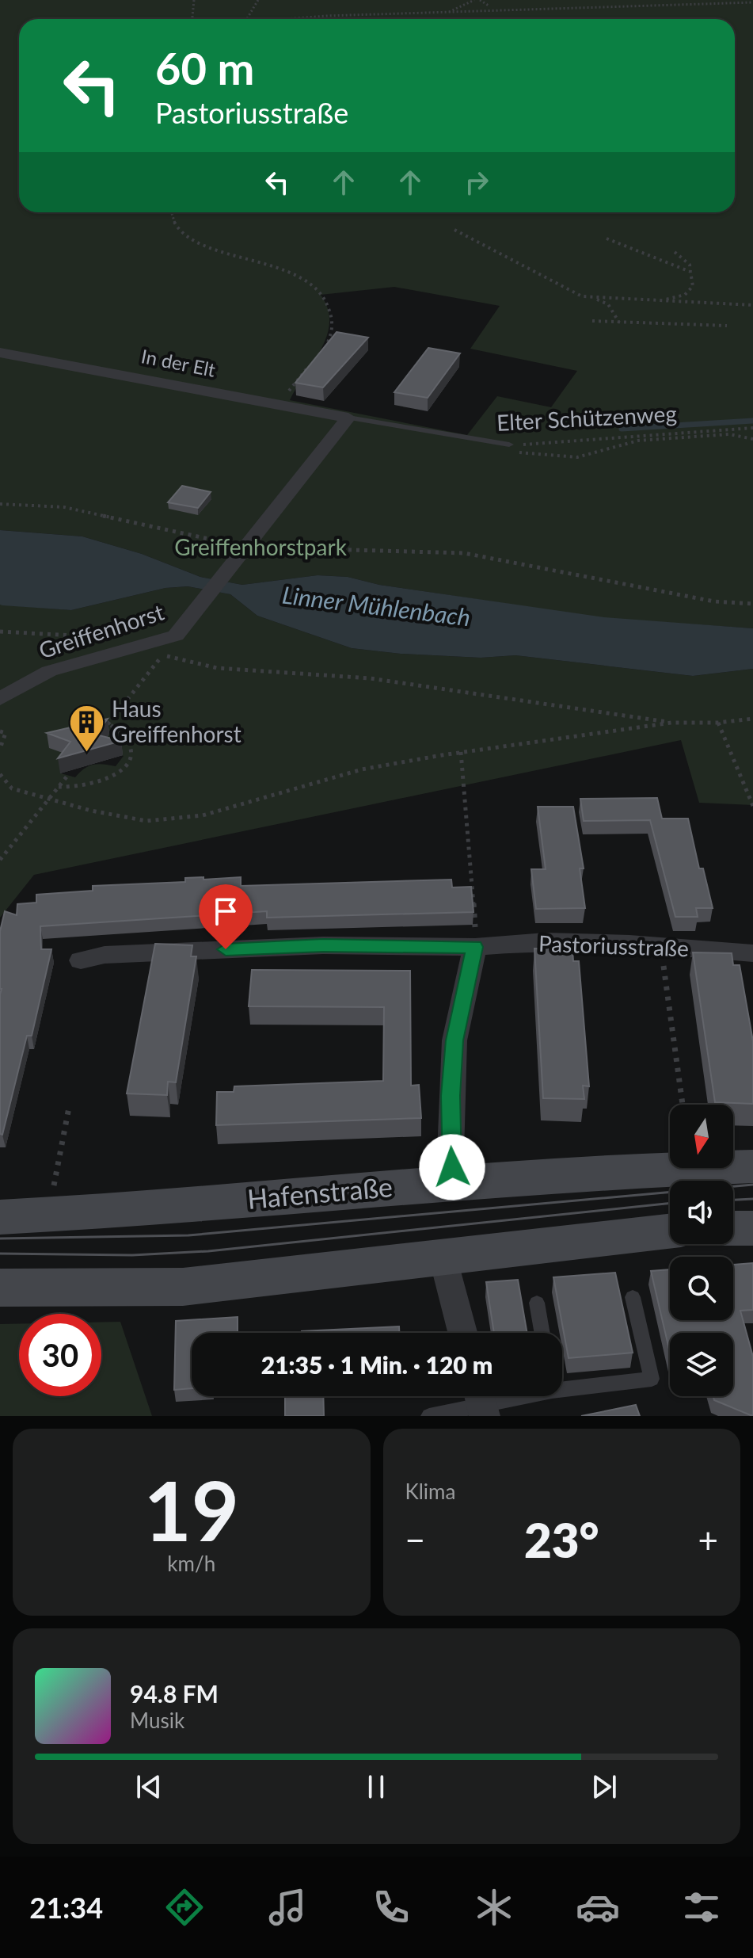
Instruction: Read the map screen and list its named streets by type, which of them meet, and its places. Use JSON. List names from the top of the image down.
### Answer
{
  "streets": {
    "main road": ["Hafenstraße"],
    "street": ["In der Elt", "Greiffenhorst", "Pastoriusstraße"],
    "lane": ["Elter Schützenweg"]
  },
  "crossings": [
    ["In der Elt", "Elter Schützenweg"],
    ["In der Elt", "Greiffenhorst"],
    ["Elter Schützenweg", "Greiffenhorst"]
  ],
  "water": ["Linner Mühlenbach"],
  "parks": ["Greiffenhorstpark"],
  "places": {
    "building": ["Haus Greiffenhorst"]
  },
  "north": "bottom",
  "page": {
    "turn": ["60 m", "Pastoriusstraße"],
    "limit": "30",
    "trip": "21:35 · 1 Min. · 120 m",
    "tile": [
      ["19", "km/h"],
      "Klima"
    ],
    "heat": ["−", "23°", "+"],
    "song": ["94.8 FM", "Musik"],
    "tabs": "21:34"
  }
}
